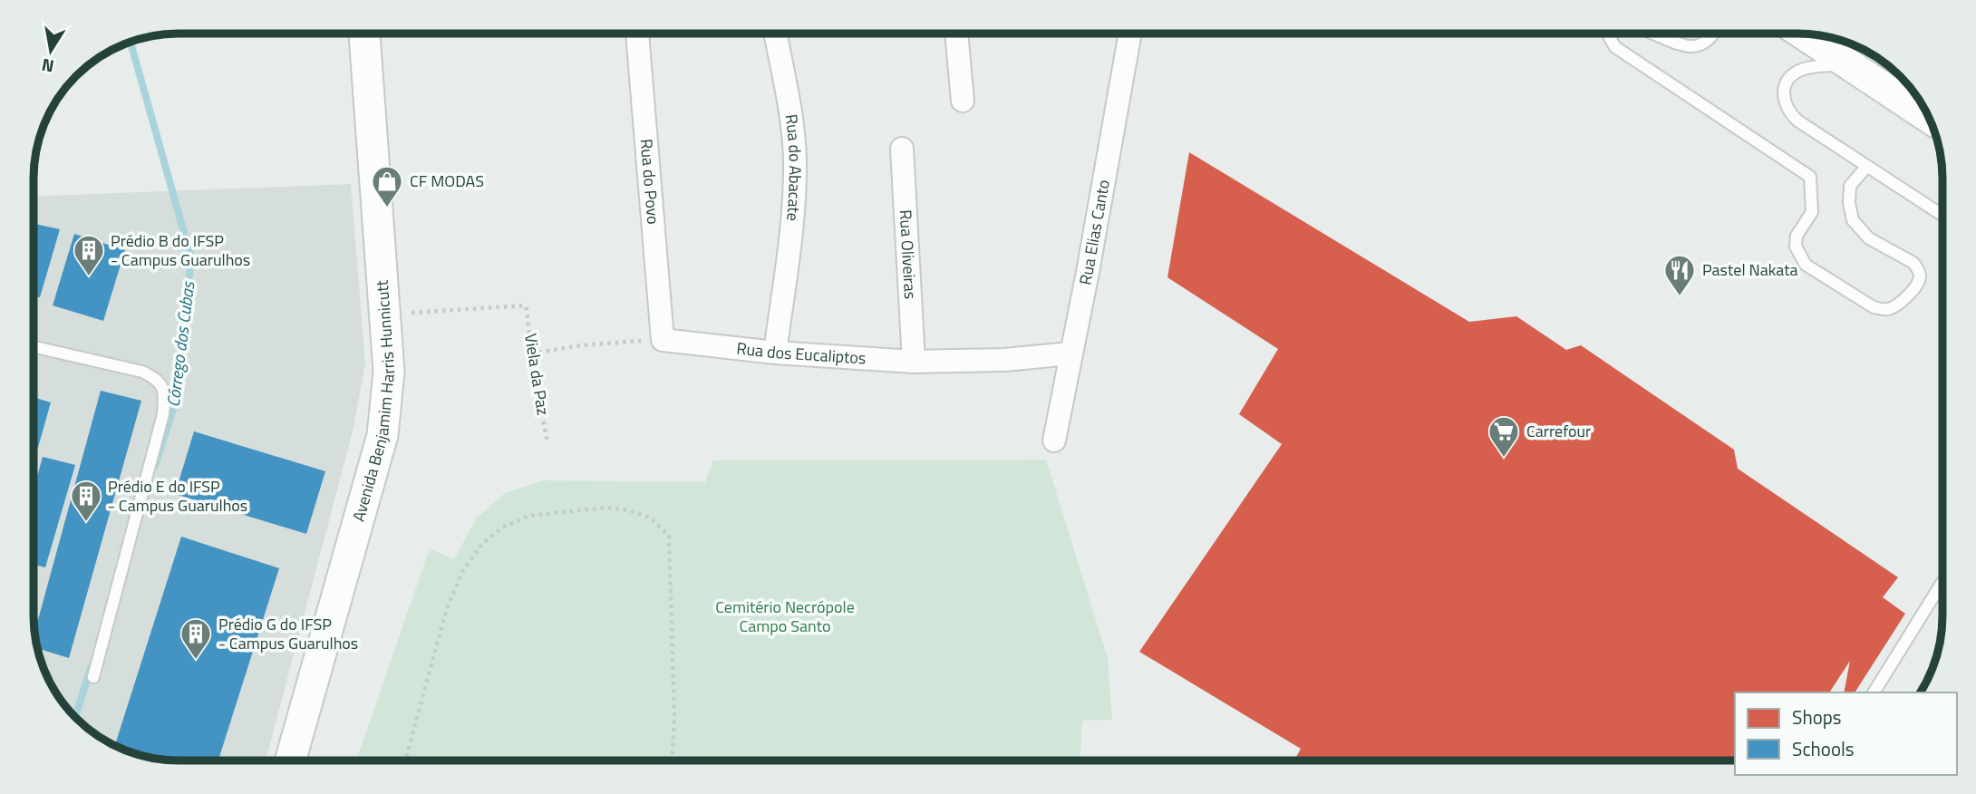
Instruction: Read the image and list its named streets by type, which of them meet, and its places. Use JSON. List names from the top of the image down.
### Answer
{
  "streets": {
    "main road": ["Avenida Benjamim Harris Hunnicutt"],
    "street": [
      "Rua do Abacate",
      "Rua do Povo",
      "Rua Elias Canto",
      "Rua Oliveiras",
      "Rua dos Eucaliptos"
    ],
    "path": ["Viela da Paz"]
  },
  "crossings": [
    ["Rua do Abacate", "Rua dos Eucaliptos"],
    ["Rua do Povo", "Rua dos Eucaliptos"],
    ["Rua Elias Canto", "Rua dos Eucaliptos"],
    ["Rua Oliveiras", "Rua dos Eucaliptos"],
    ["Viela da Paz", "Avenida Benjamim Harris Hunnicutt"]
  ],
  "water": ["Córrego dos Cubas"],
  "parks": ["Cemitério Necrópole Campo Santo"],
  "places": {
    "shop": ["CF MODAS"],
    "building": ["Prédio B do IFSP - Campus Guarulhos", "Prédio E do IFSP - Campus Guarulhos", "Prédio G do IFSP - Campus Guarulhos"],
    "restaurant": ["Pastel Nakata"],
    "supermarket": ["Carrefour"]
  },
  "legend": ["Shops", "Schools"],
  "north": "bottom"
}
